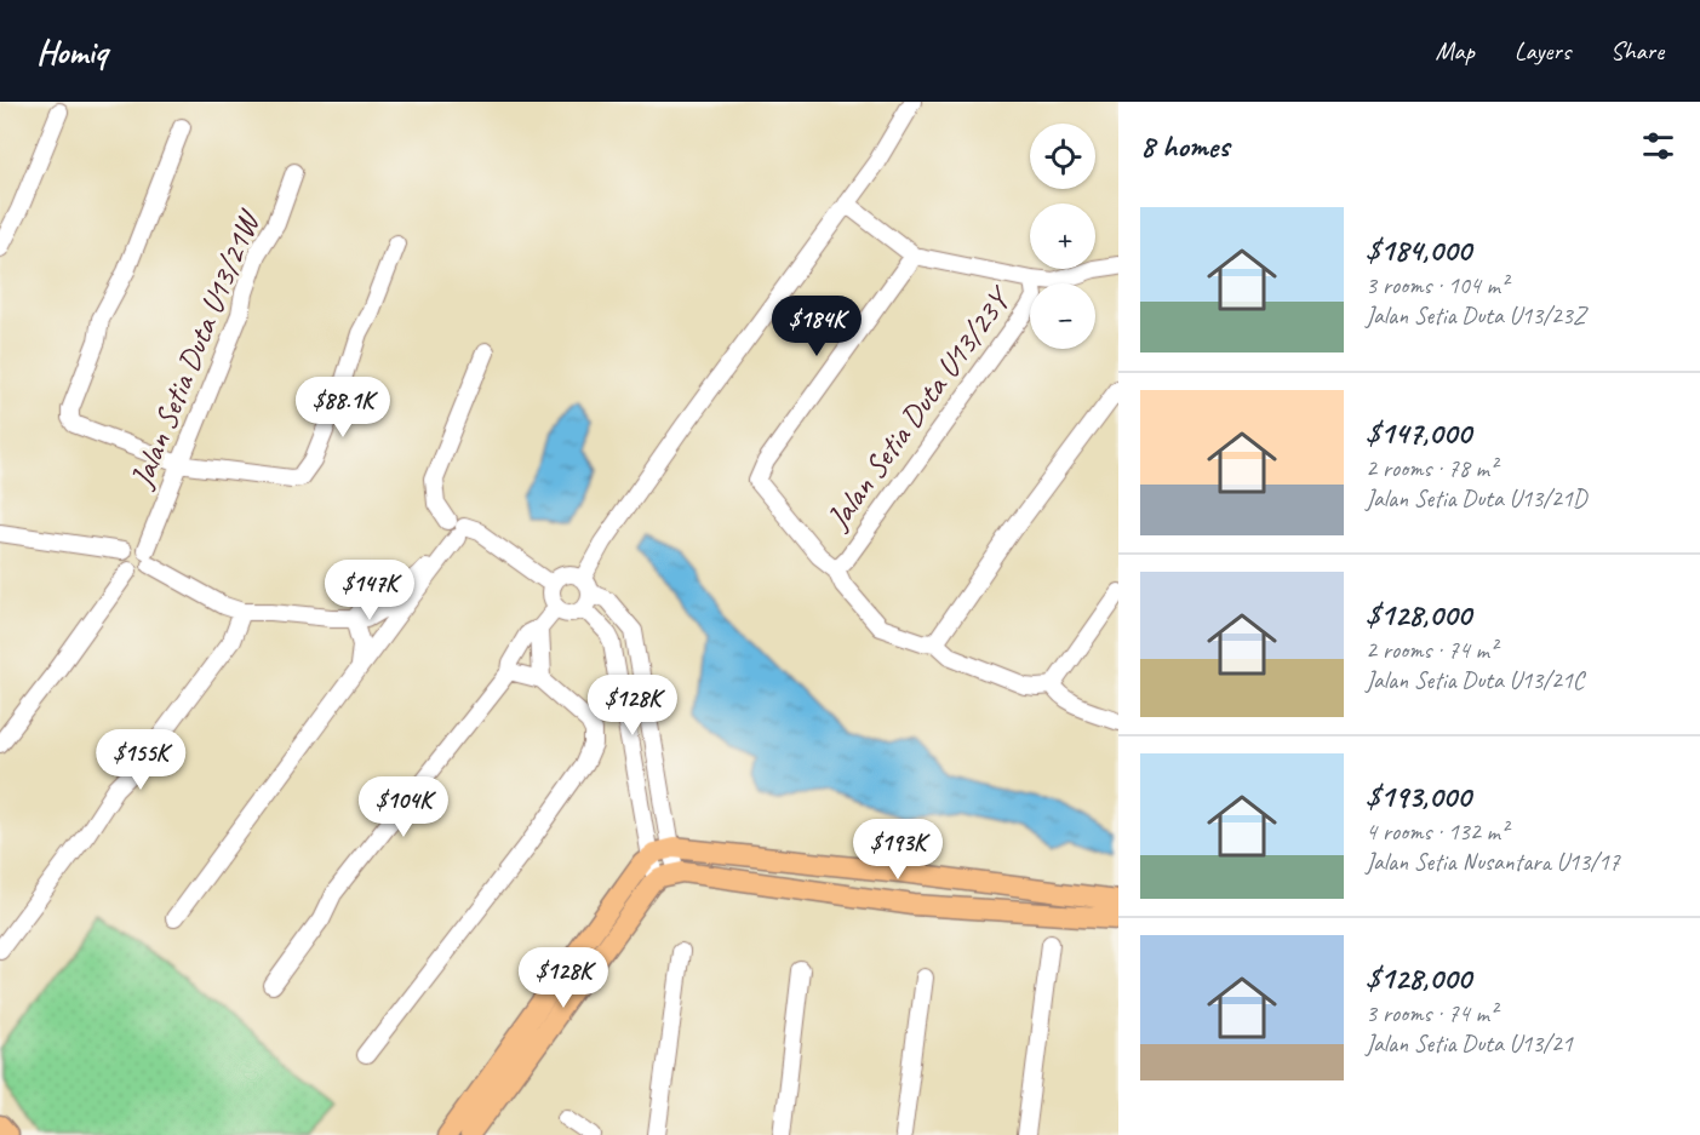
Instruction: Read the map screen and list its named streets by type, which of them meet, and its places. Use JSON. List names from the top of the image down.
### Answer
{
  "streets": {
    "street": ["Jalan Setia Duta U13/21W", "Jalan Setia Duta U13/23Y"]
  },
  "page": {
    "header": "Homiq",
    "nav": ["Map", "Layers", "Share"],
    "heading": "8 homes",
    "map_buttons": ["+", "−"],
    "list": [
      {
        "name": "$184,000",
        "note": "3 rooms · 104 m² · Jalan Setia Duta U13/23Z"
      },
      {
        "name": "$147,000",
        "note": "2 rooms · 78 m² · Jalan Setia Duta U13/21D"
      },
      {
        "name": "$128,000",
        "note": "2 rooms · 74 m² · Jalan Setia Duta U13/21C"
      },
      {
        "name": "$193,000",
        "note": "4 rooms · 132 m² · Jalan Setia Nusantara U13/17"
      },
      {
        "name": "$128,000",
        "note": "3 rooms · 74 m² · Jalan Setia Duta U13/21"
      }
    ],
    "price": [
      "$184K",
      "$88.1K",
      "$147K",
      "$128K",
      "$155K",
      "$104K",
      "$193K",
      "$128K"
    ]
  }
}
